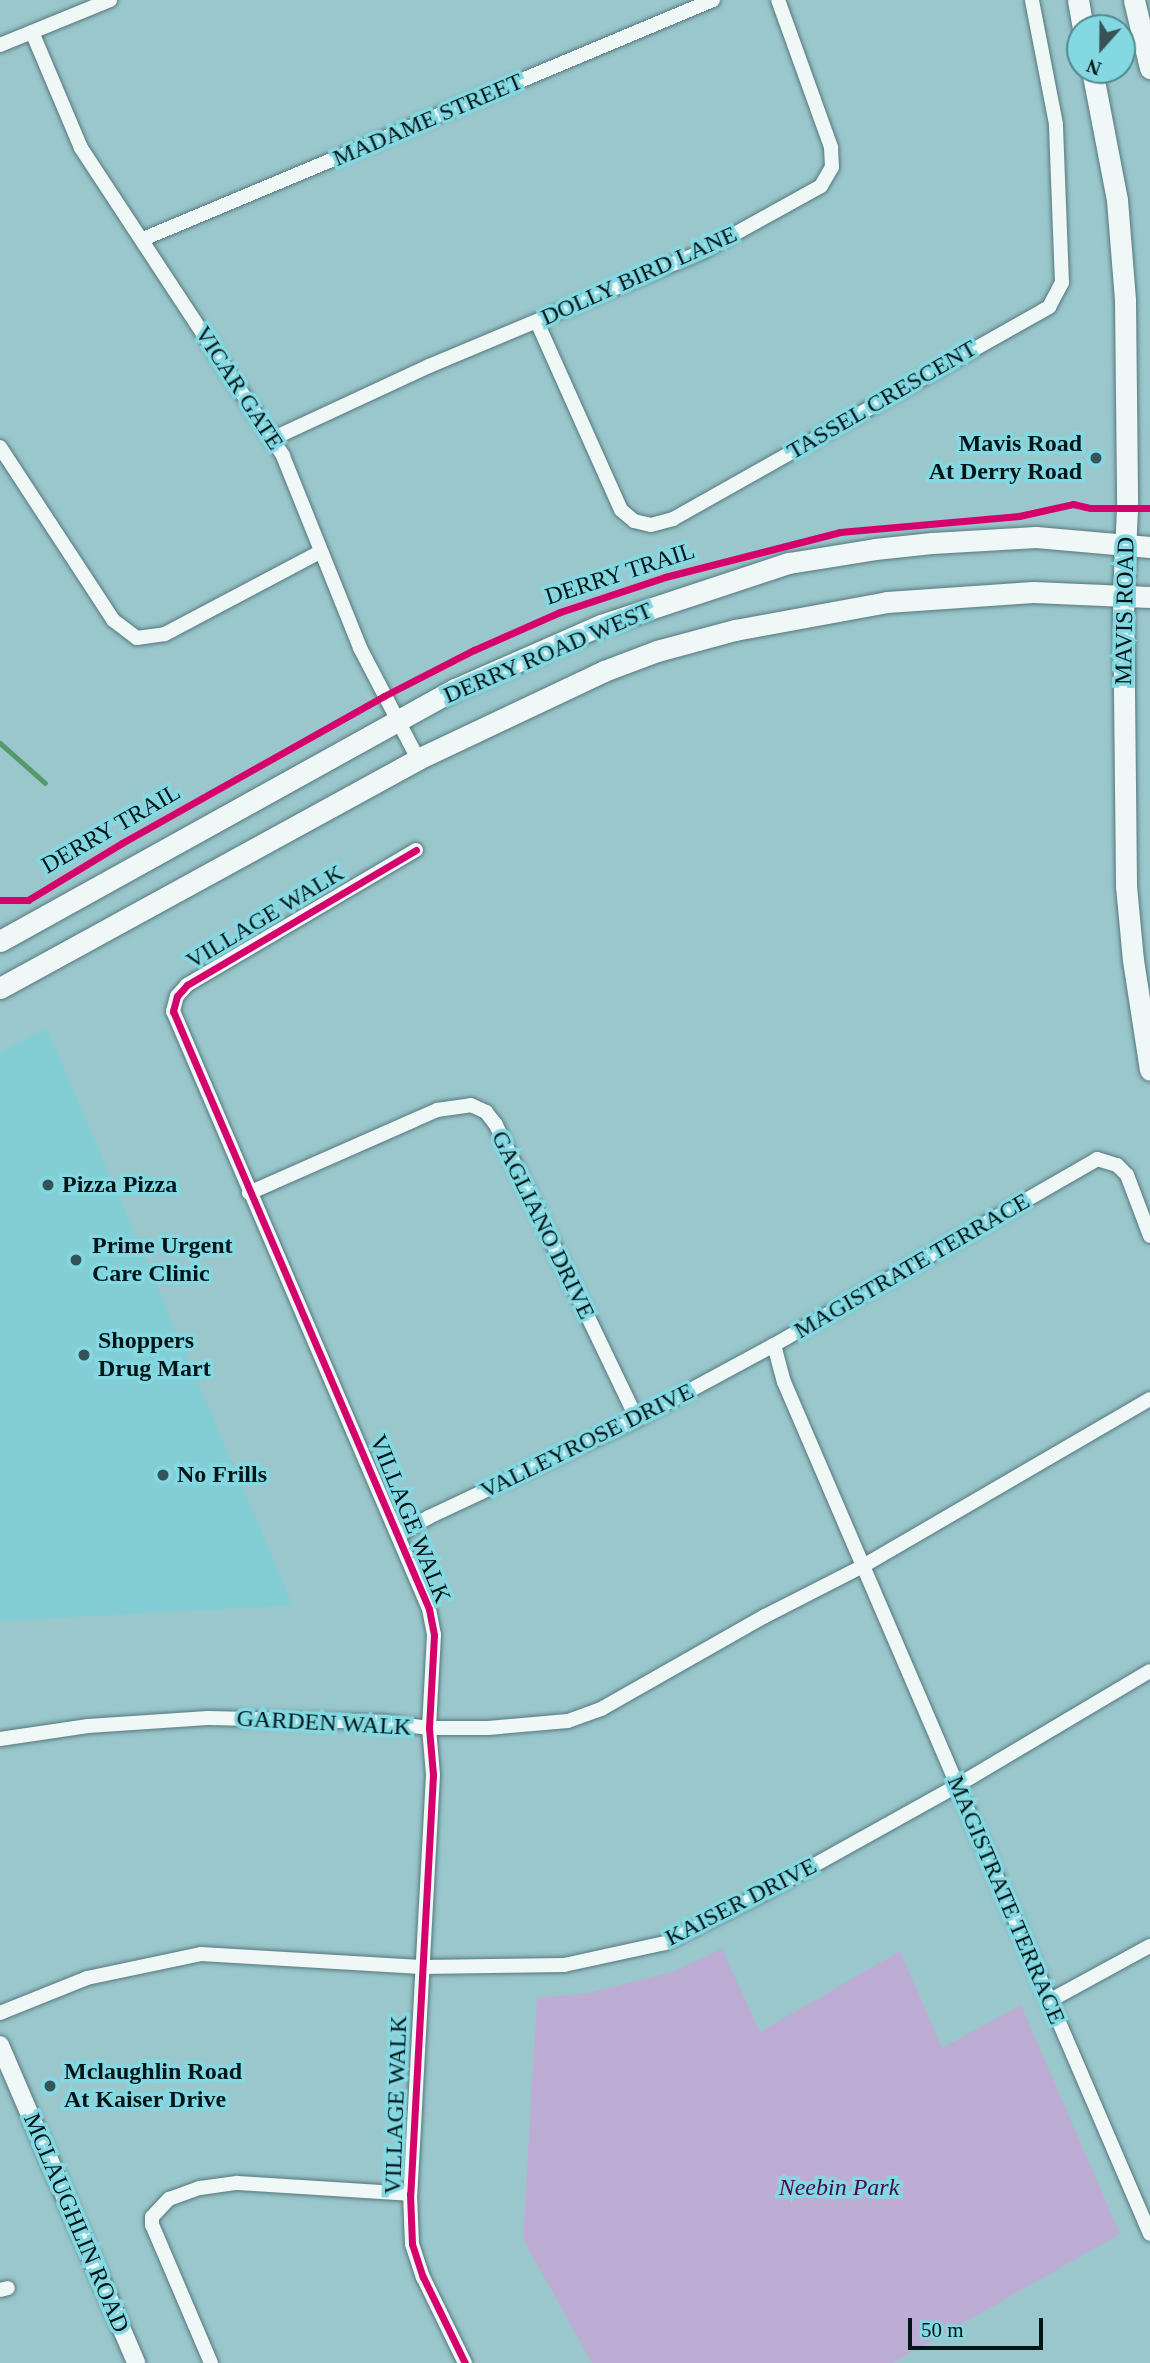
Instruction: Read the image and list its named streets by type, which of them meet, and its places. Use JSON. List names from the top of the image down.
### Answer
{
  "streets": {
    "main road": ["MAVIS ROAD", "DERRY ROAD WEST"],
    "street": [
      "MADAME STREET",
      "DOLLY BIRD LANE",
      "VICAR GATE",
      "TASSEL CRESCENT",
      "VILLAGE WALK",
      "GAGLIANO DRIVE",
      "MAGISTRATE TERRACE",
      "VALLEYROSE DRIVE",
      "GARDEN WALK",
      "KAISER DRIVE",
      "MCLAUGHLIN ROAD"
    ],
    "cycle path": ["DERRY TRAIL"]
  },
  "crossings": [
    ["MADAME STREET", "VICAR GATE"],
    ["DOLLY BIRD LANE", "VICAR GATE"],
    ["DOLLY BIRD LANE", "TASSEL CRESCENT"],
    ["VICAR GATE", "DERRY ROAD WEST"],
    ["MAVIS ROAD", "DERRY ROAD WEST"],
    ["VILLAGE WALK", "GAGLIANO DRIVE"],
    ["VILLAGE WALK", "VALLEYROSE DRIVE"],
    ["VILLAGE WALK", "GARDEN WALK"],
    ["VILLAGE WALK", "KAISER DRIVE"],
    ["GAGLIANO DRIVE", "VALLEYROSE DRIVE"],
    ["MAGISTRATE TERRACE", "VALLEYROSE DRIVE"],
    ["MAGISTRATE TERRACE", "GARDEN WALK"],
    ["MAGISTRATE TERRACE", "KAISER DRIVE"]
  ],
  "parks": ["Neebin Park"],
  "places": [
    "Mavis Road At Derry Road",
    "Pizza Pizza",
    "Prime Urgent Care Clinic",
    "Shoppers Drug Mart",
    "No Frills",
    "Mclaughlin Road At Kaiser Drive"
  ],
  "scale_bar": "50 m",
  "north": "bottom"
}
